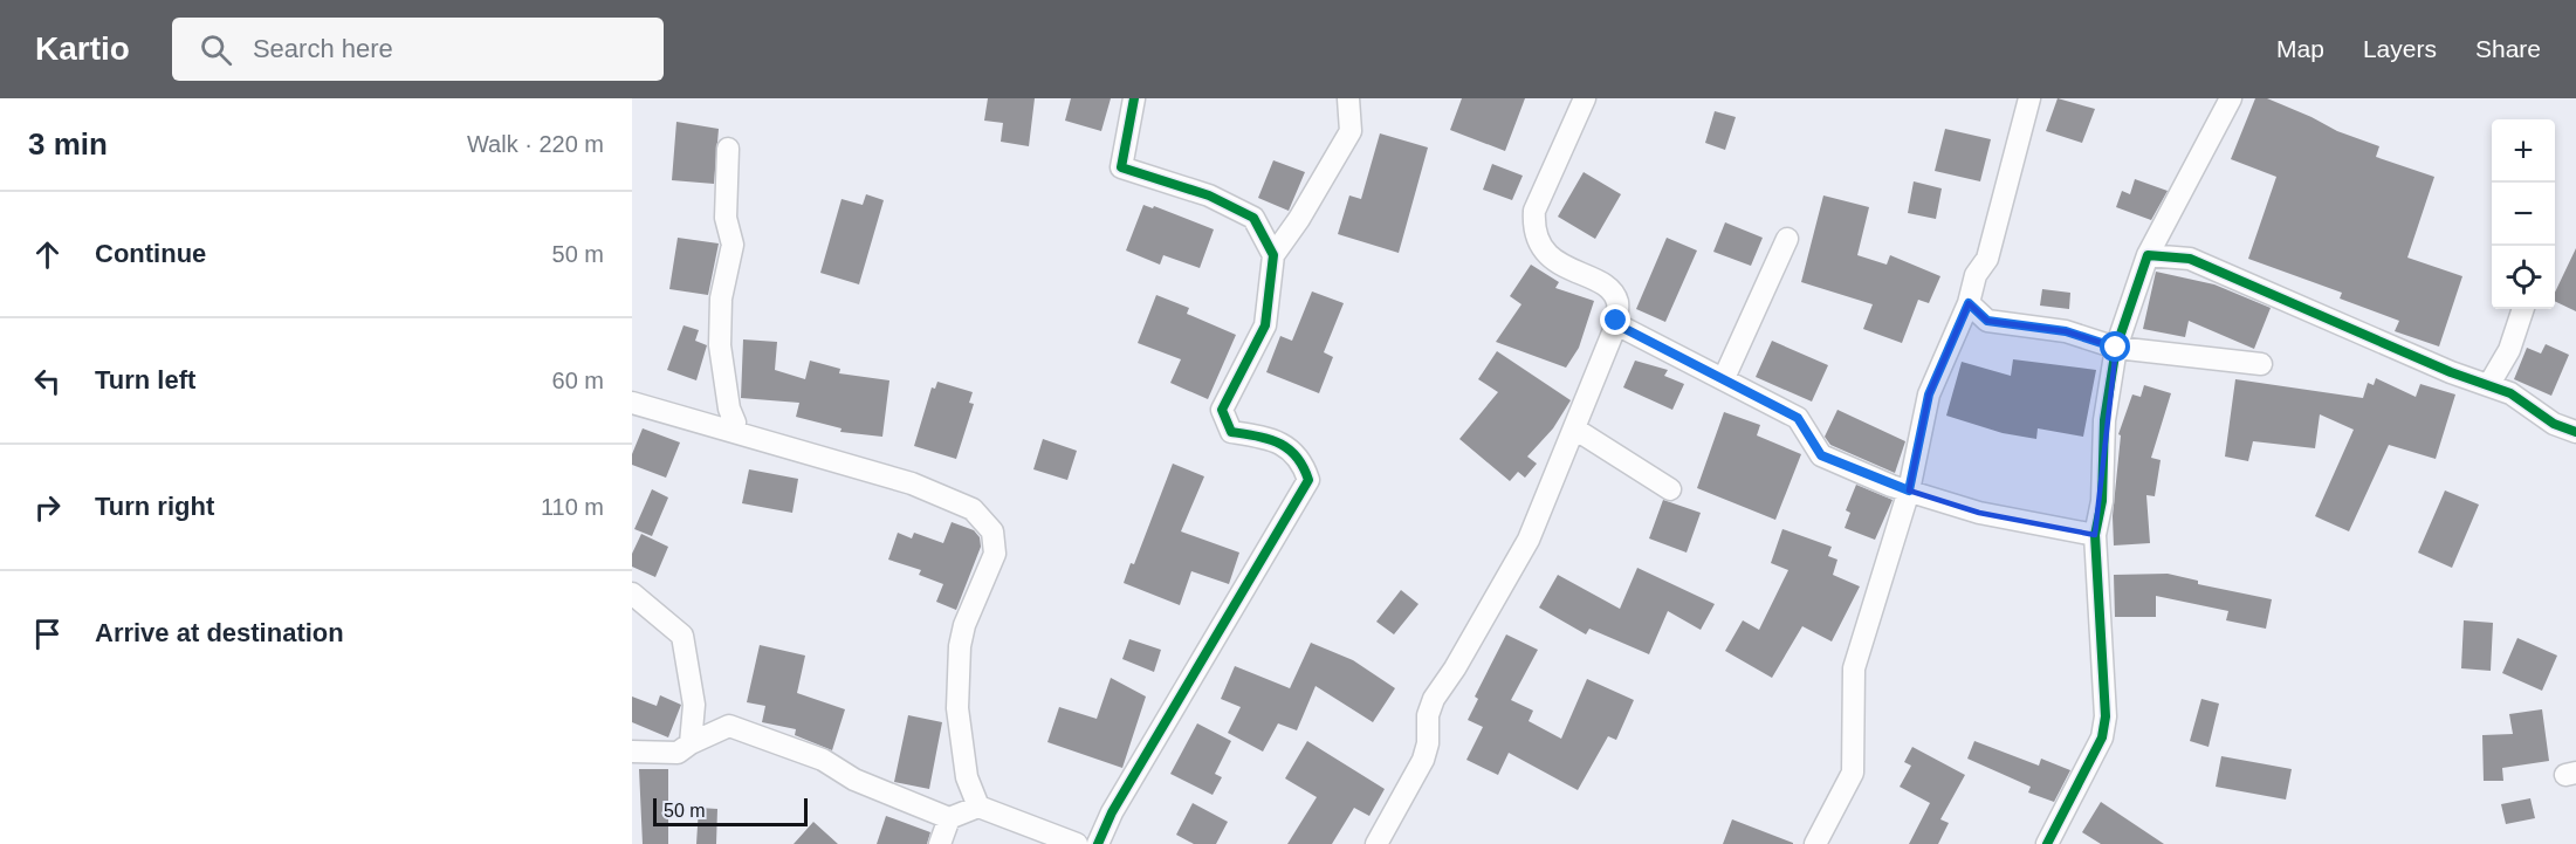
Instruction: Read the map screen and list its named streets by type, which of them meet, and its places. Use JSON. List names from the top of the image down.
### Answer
{
  "scale_bar": "50 m",
  "page": {
    "header": "Kartio",
    "search": "Search here",
    "nav": ["Map", "Layers", "Share"],
    "heading": ["3 min", "Walk · 220 m"],
    "map_buttons": ["+", "−"],
    "list": [
      ["Continue", "50 m"],
      ["Turn left", "60 m"],
      ["Turn right", "110 m"],
      "Arrive at destination"
    ],
    "scale": "50 m"
  }
}
